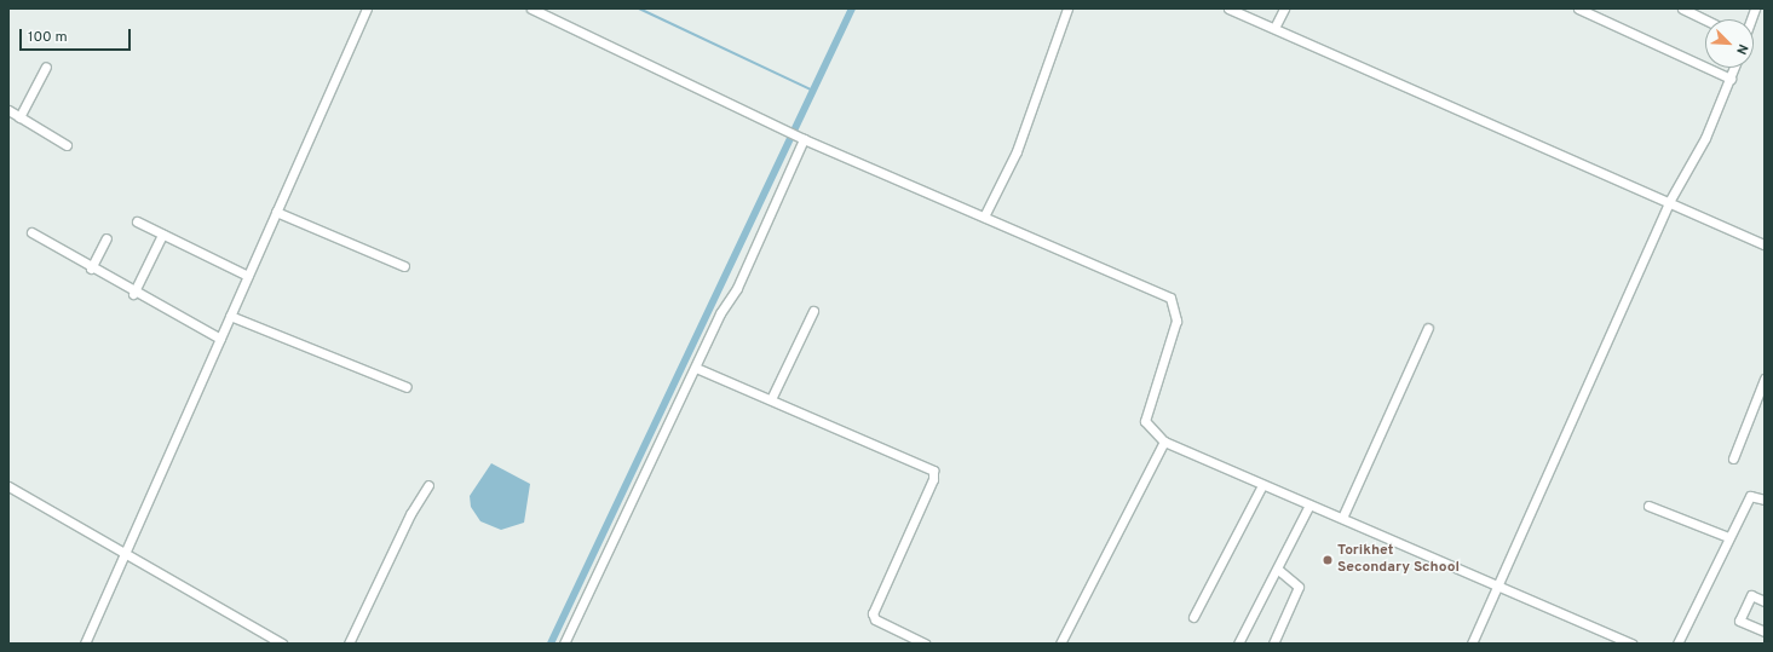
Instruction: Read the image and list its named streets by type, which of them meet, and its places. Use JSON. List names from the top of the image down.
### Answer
{
  "places": ["Torikhet Secondary School"],
  "scale_bar": "100 m",
  "north": "bottom right"
}
